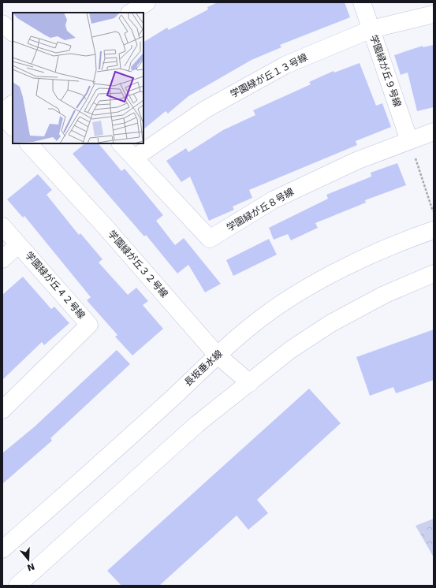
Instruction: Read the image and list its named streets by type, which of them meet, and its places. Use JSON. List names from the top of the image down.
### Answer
{
  "streets": {
    "street": [
      "学園緑が丘９号線",
      "学園緑が丘１３号線",
      "学園緑が丘８号線",
      "学園緑が丘３２号線",
      "学園緑が丘４２号線",
      "長坂垂水線"
    ]
  },
  "crossings": [
    ["学園緑が丘９号線", "学園緑が丘１３号線"],
    ["学園緑が丘９号線", "学園緑が丘８号線"],
    ["学園緑が丘１３号線", "学園緑が丘８号線"],
    ["学園緑が丘３２号線", "長坂垂水線"]
  ],
  "north": "bottom"
}
